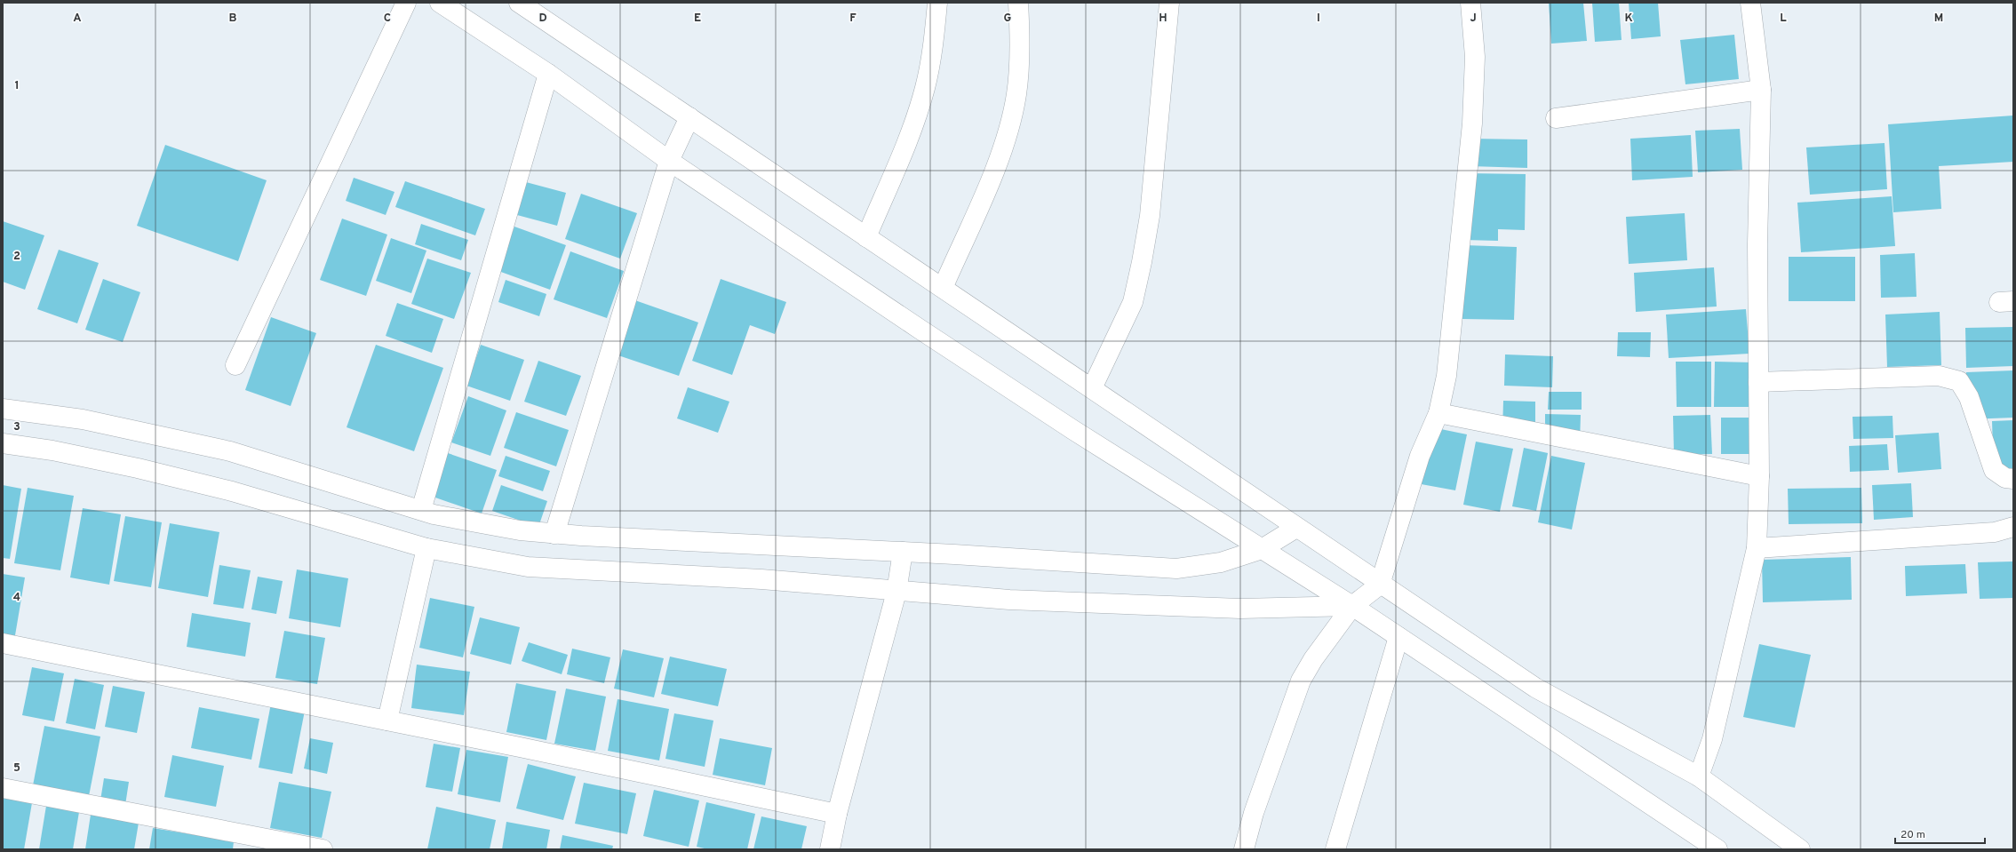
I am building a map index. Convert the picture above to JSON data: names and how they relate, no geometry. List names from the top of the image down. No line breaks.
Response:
{"scale_bar":"20 m","grid":{"columns":["A","B","C","D","E","F","G","H","I","J","K","L","M"],"rows":["1","2","3","4","5"]}}
